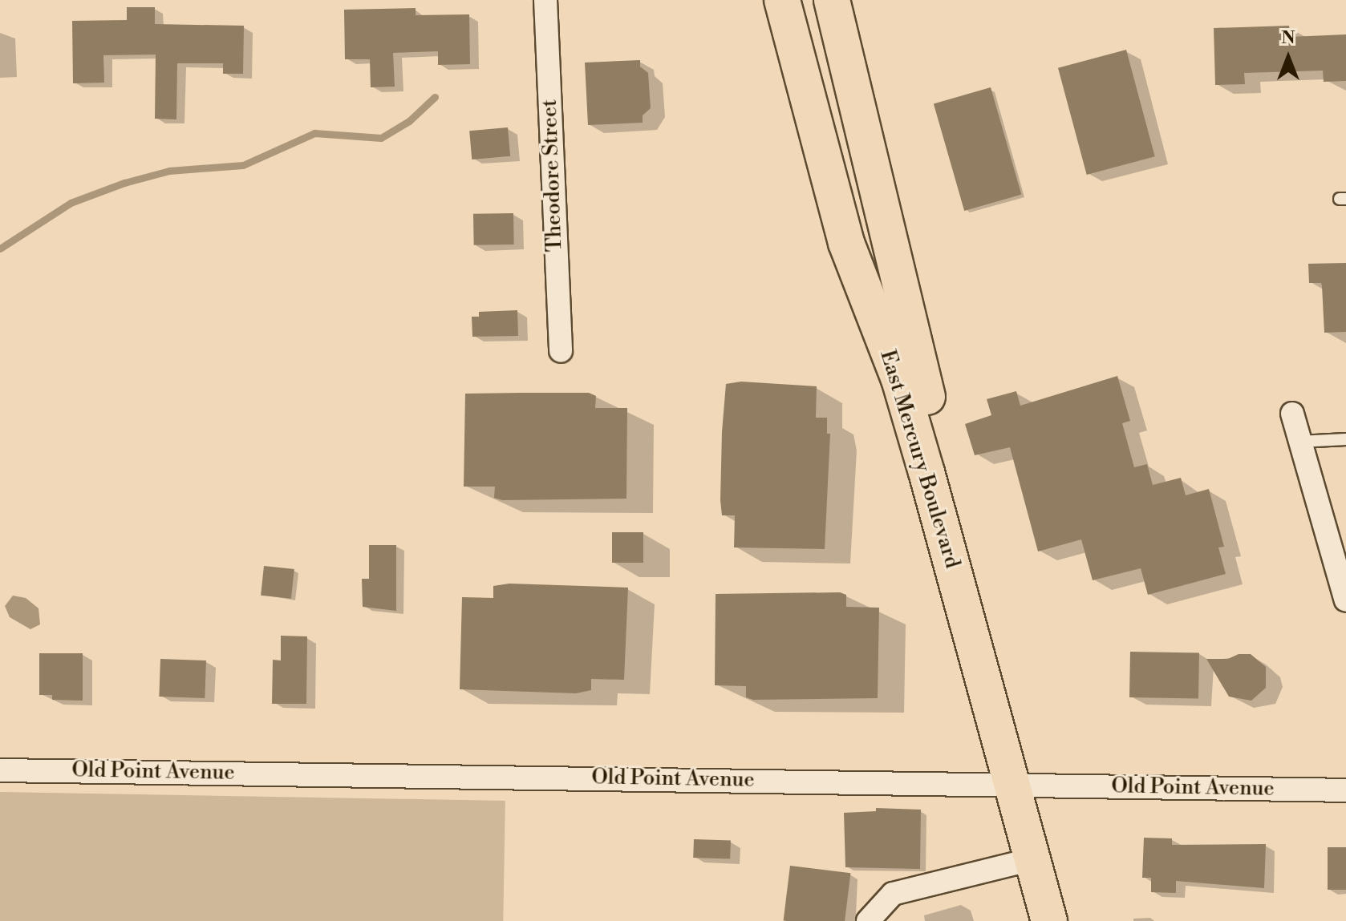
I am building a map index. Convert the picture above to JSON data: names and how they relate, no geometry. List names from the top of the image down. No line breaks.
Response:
{"streets":{"main road":["East Mercury Boulevard"],"street":["Theodore Street","Old Point Avenue"]},"crossings":[["East Mercury Boulevard","Old Point Avenue"]],"north":"top"}
